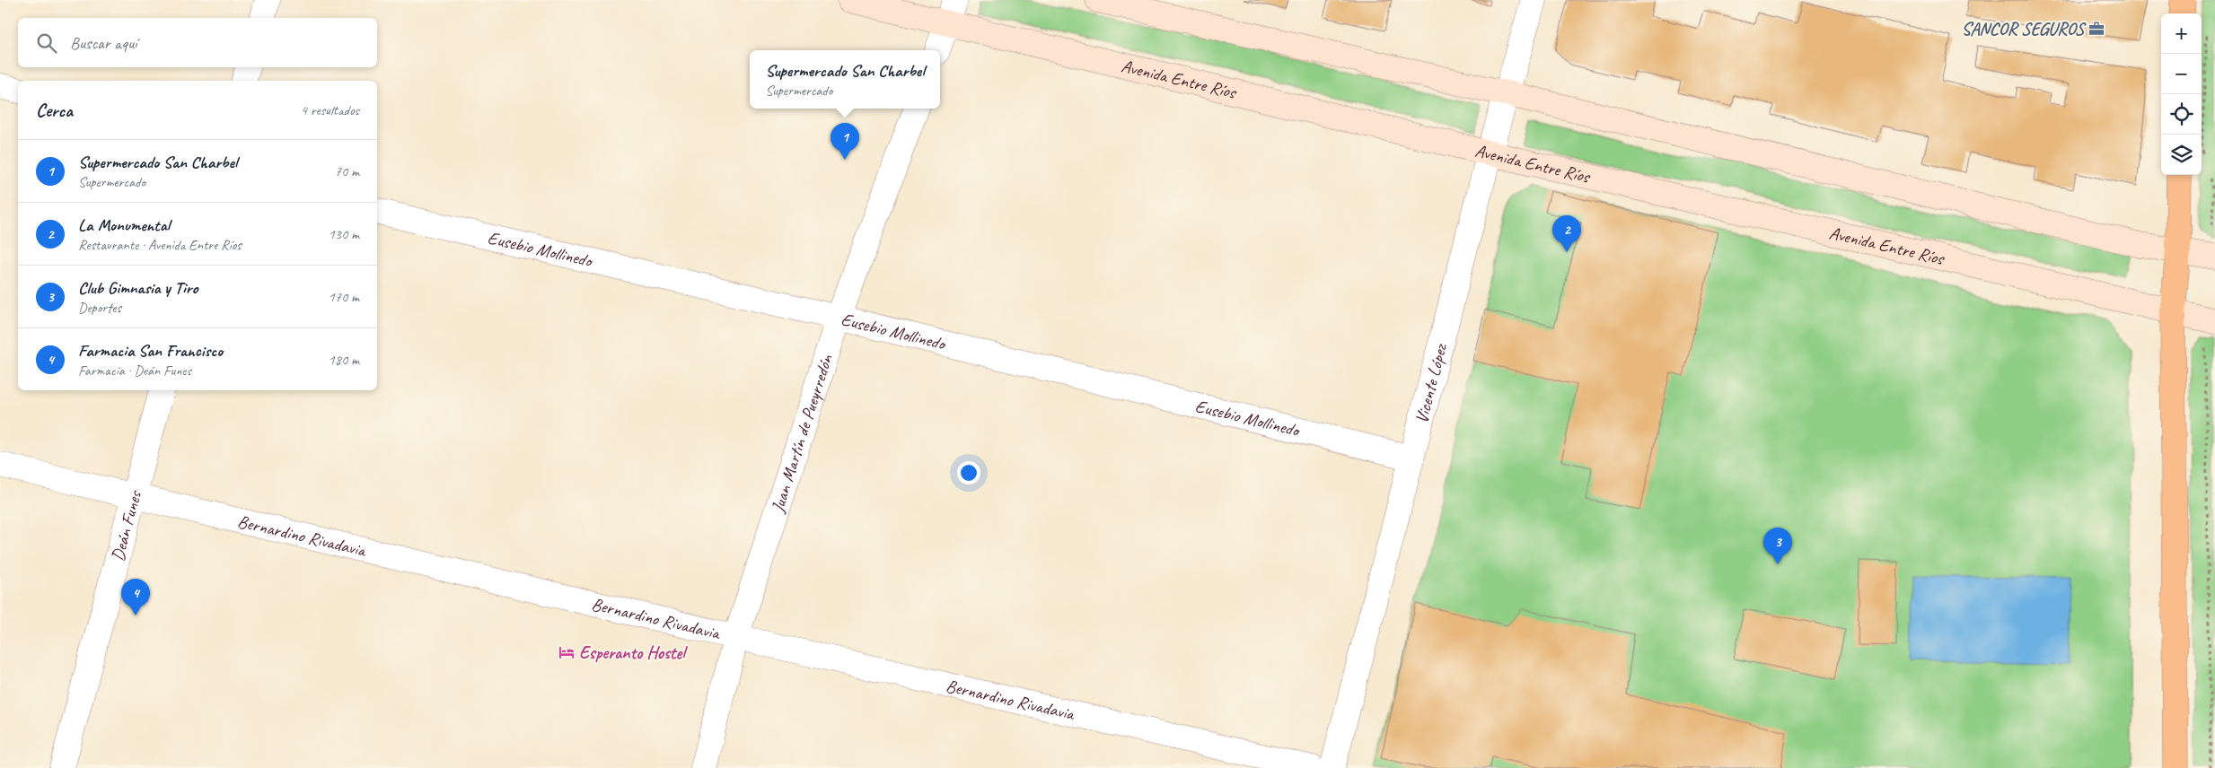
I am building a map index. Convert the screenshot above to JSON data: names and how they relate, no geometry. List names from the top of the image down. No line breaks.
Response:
{"streets":{"main road":["Avenida Entre Ríos"],"street":["Eusebio Mollinedo","Vicente López","Juan Martín de Pueyrredón","Deán Funes","Bernardino Rivadavia"]},"crossings":[["Avenida Entre Ríos","Vicente López"],["Eusebio Mollinedo","Vicente López"],["Eusebio Mollinedo","Juan Martín de Pueyrredón"],["Juan Martín de Pueyrredón","Bernardino Rivadavia"],["Deán Funes","Bernardino Rivadavia"]],"places":{"office":["SANCOR SEGUROS"],"hotel":["Esperanto Hostel"]},"page":{"map_buttons":["+","−"],"search":"Buscar aquí","popup":["Supermercado San Charbel","Supermercado"],"heading":["Cerca","4 resultados"],"pins":["1","2","3","4"],"list":[{"mark":"1","name":"Supermercado San Charbel","note":"Supermercado","value":"70 m"},{"mark":"2","name":"La Monumental","note":"Restaurante · Avenida Entre Ríos","value":"130 m"},{"mark":"3","name":"Club Gimnasia y Tiro","note":"Deportes","value":"170 m"},{"mark":"4","name":"Farmacia San Francisco","note":"Farmacia · Deán Funes","value":"180 m"}]}}
